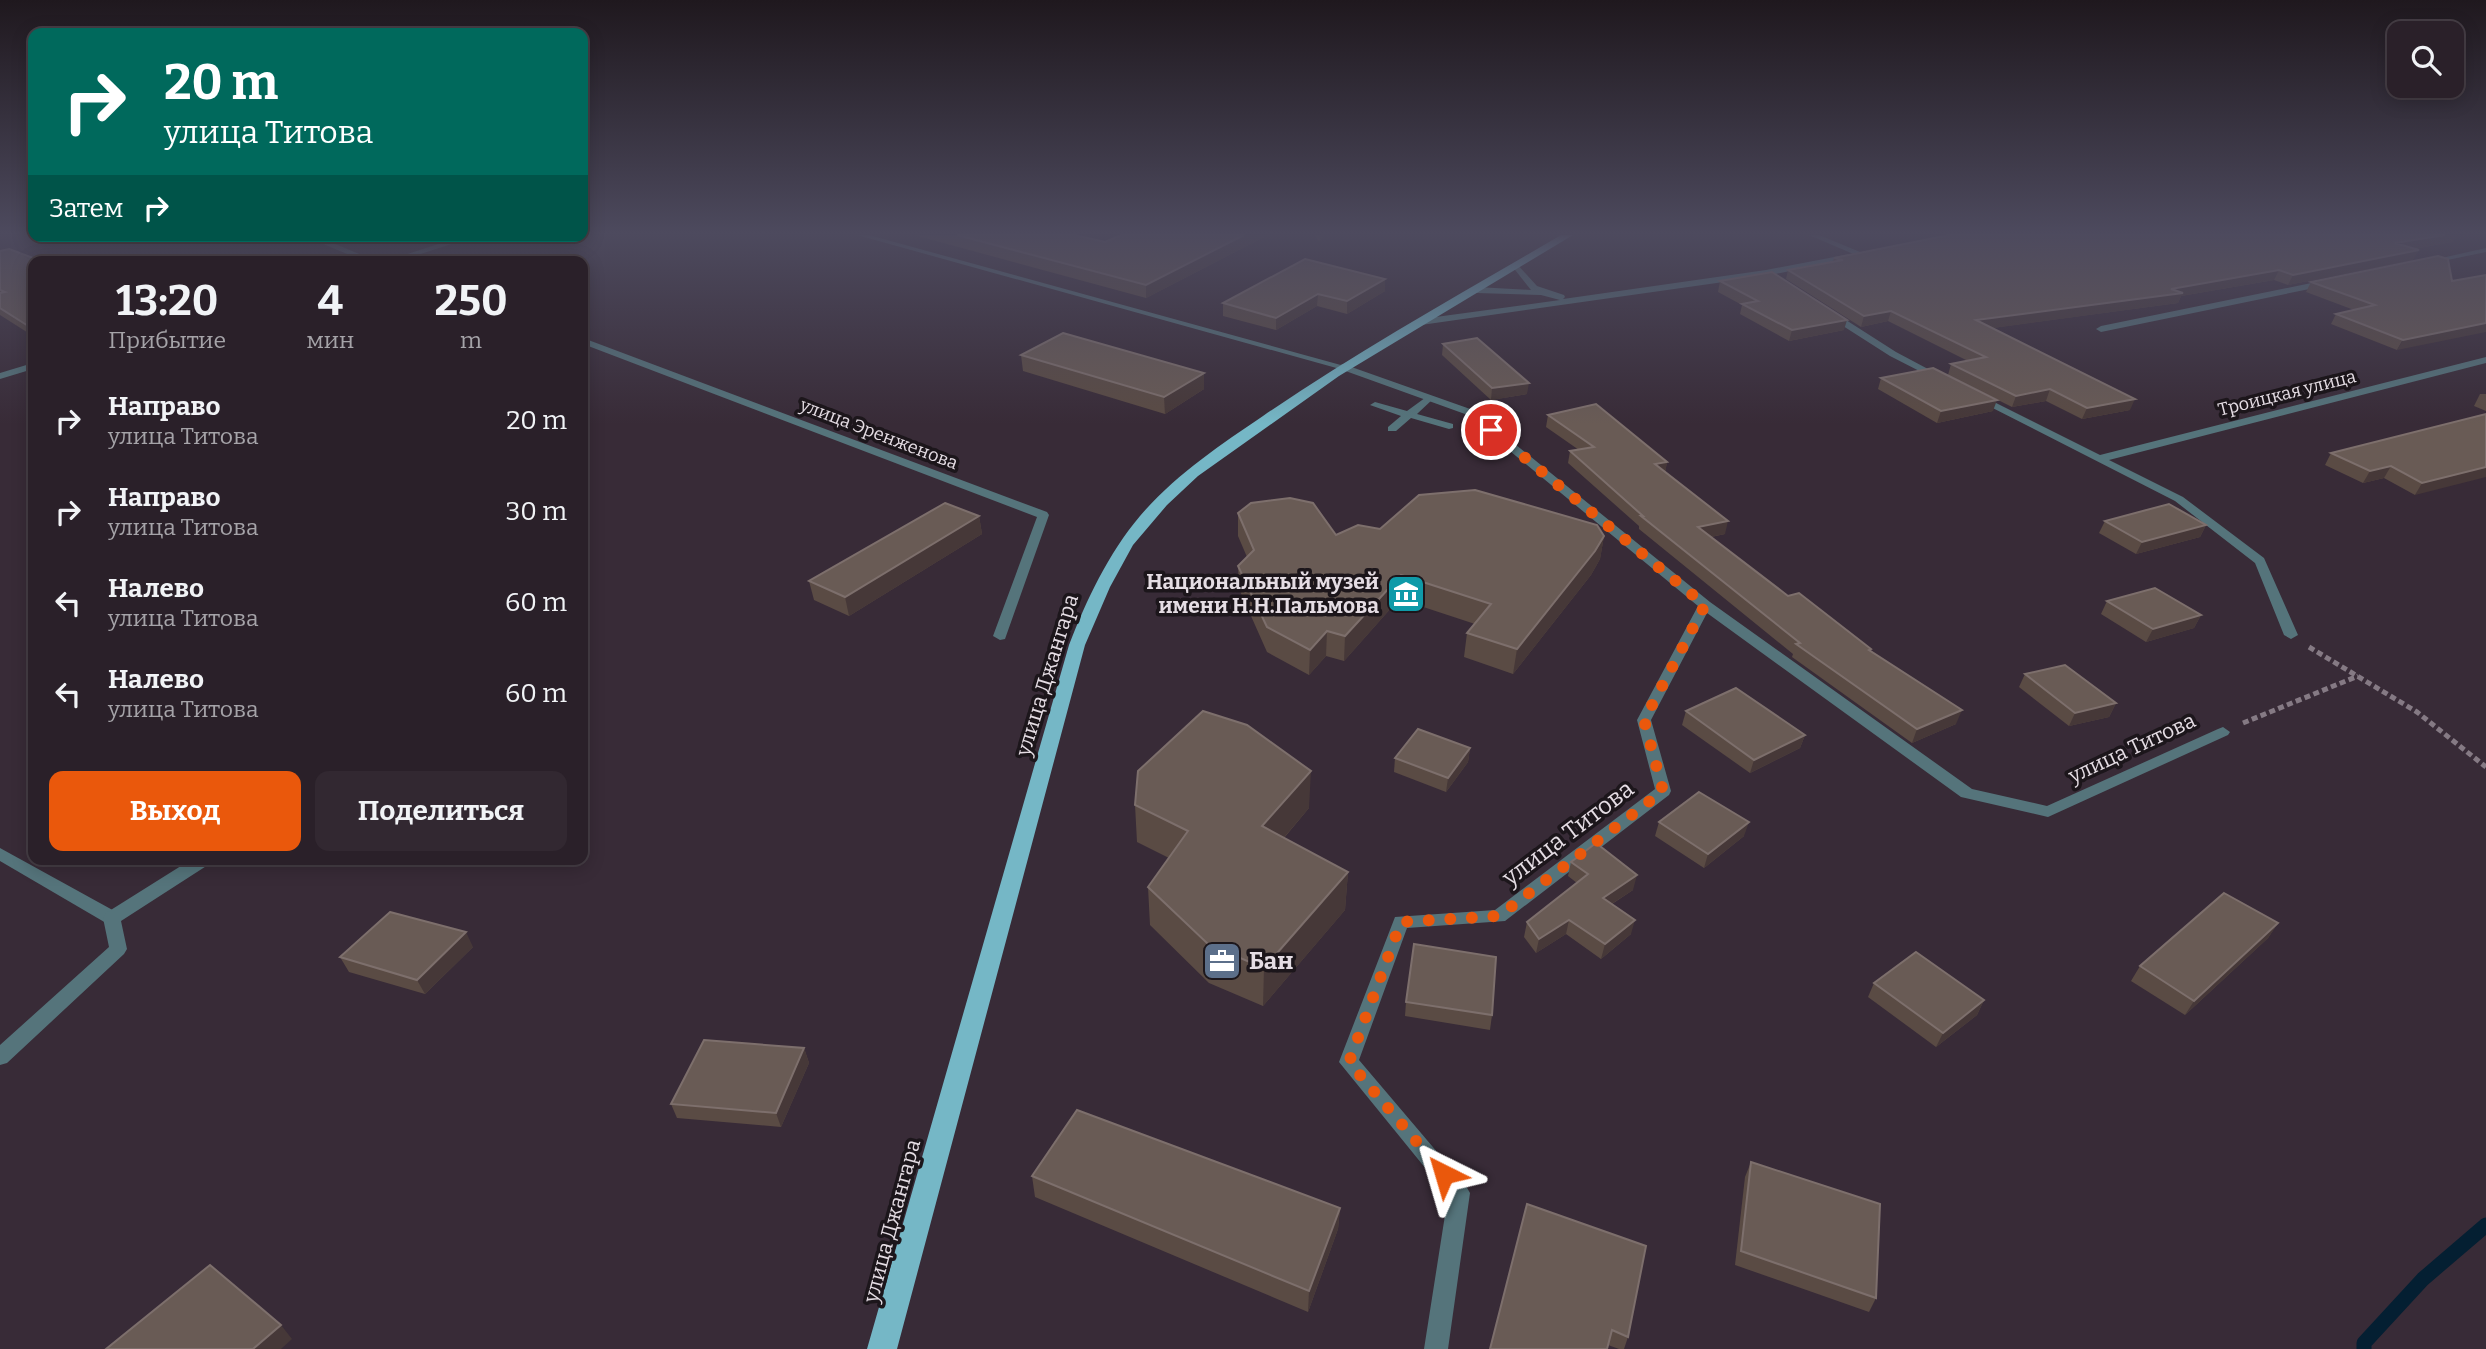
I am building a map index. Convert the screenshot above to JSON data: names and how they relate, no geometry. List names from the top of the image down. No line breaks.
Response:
{"streets":{"main road":["улица Джангара"],"street":["Троицкая улица","улица Эренженова","улица Титова"]},"crossings":[["улица Джангара","улица Титова"]],"places":{"museum":["Национальный музей имени Н.Н.Пальмова"],"office":["Бан"]},"page":{"turn":["20 m","улица Титова"],"then":"Затем","eta":["13:20","Прибытие","4","мин","250","m"],"list":[{"name":"Направо","note":"улица Титова","value":"20 m"},{"name":"Направо","note":"улица Титова","value":"30 m"},{"name":"Налево","note":"улица Титова","value":"60 m"},{"name":"Налево","note":"улица Титова","value":"60 m"}],"buttons":["Выход","Поделиться"]}}
